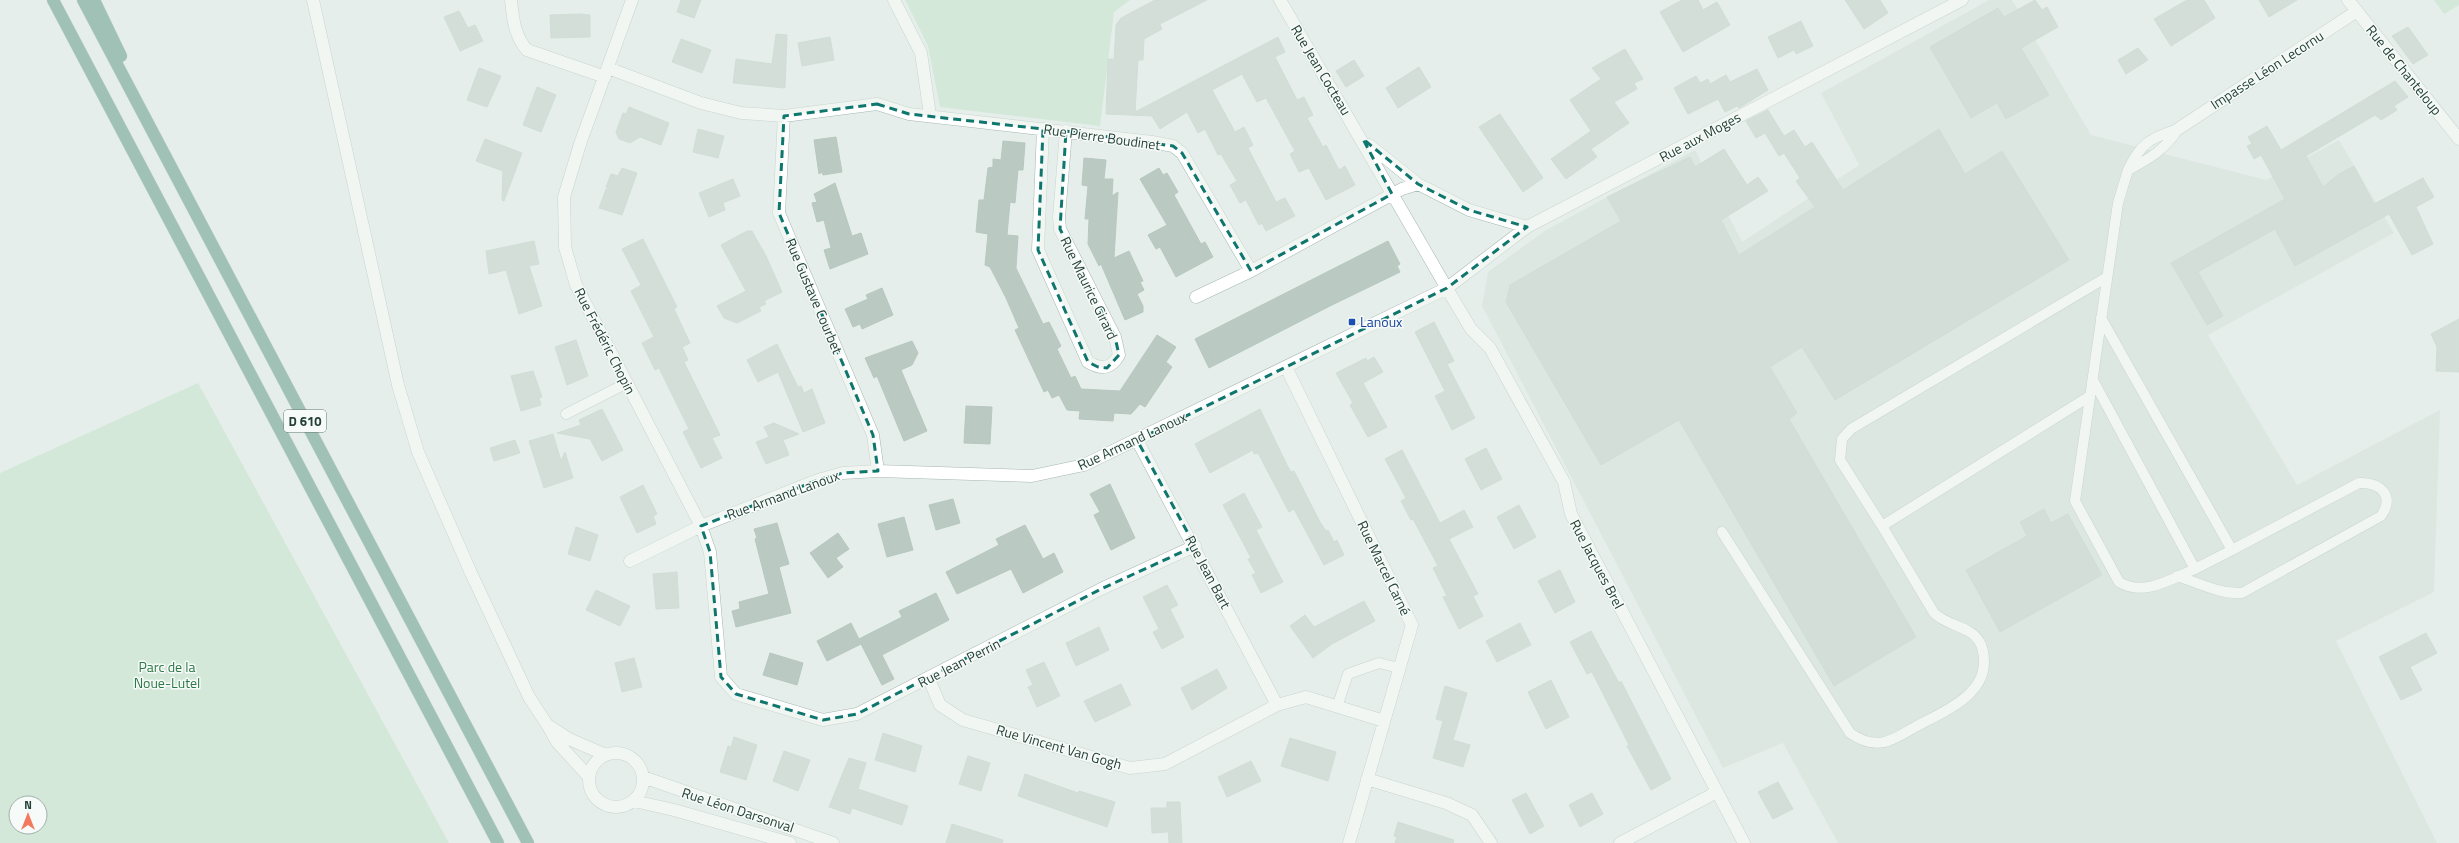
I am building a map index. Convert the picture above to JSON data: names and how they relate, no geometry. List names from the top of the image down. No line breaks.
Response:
{"streets":{"highway":["D 610"],"street":["Rue Jean Cocteau","Impasse Léon Lecornu","Rue de Chanteloup","Rue Pierre Boudinet","Rue aux Moges","Rue Maurice Girard","Rue Gustave Courbet","Rue Frédéric Chopin","Rue Armand Lanoux","Rue Jacques Brel","Rue Marcel Carné","Rue Jean Bart","Rue Jean Perrin","Rue Vincent Van Gogh","Rue Léon Darsonval"]},"crossings":[["Rue Jean Cocteau","Rue aux Moges"],["Rue Jean Cocteau","Rue Armand Lanoux"],["Rue Jean Cocteau","Rue Jacques Brel"],["Impasse Léon Lecornu","Rue de Chanteloup"],["Rue Pierre Boudinet","Rue Maurice Girard"],["Rue Pierre Boudinet","Rue Gustave Courbet"],["Rue Pierre Boudinet","Rue Frédéric Chopin"],["Rue aux Moges","Rue Armand Lanoux"],["Rue aux Moges","Rue Jacques Brel"],["Rue Gustave Courbet","Rue Armand Lanoux"],["Rue Frédéric Chopin","Rue Armand Lanoux"],["Rue Frédéric Chopin","Rue Jean Perrin"],["Rue Armand Lanoux","Rue Jacques Brel"],["Rue Armand Lanoux","Rue Marcel Carné"],["Rue Armand Lanoux","Rue Jean Bart"],["Rue Marcel Carné","Rue Vincent Van Gogh"],["Rue Jean Bart","Rue Jean Perrin"],["Rue Jean Bart","Rue Vincent Van Gogh"],["Rue Jean Perrin","Rue Vincent Van Gogh"]],"parks":["Parc de la Noue-Lutel"],"places":{"transit":["Lanoux"]},"north":"top"}
